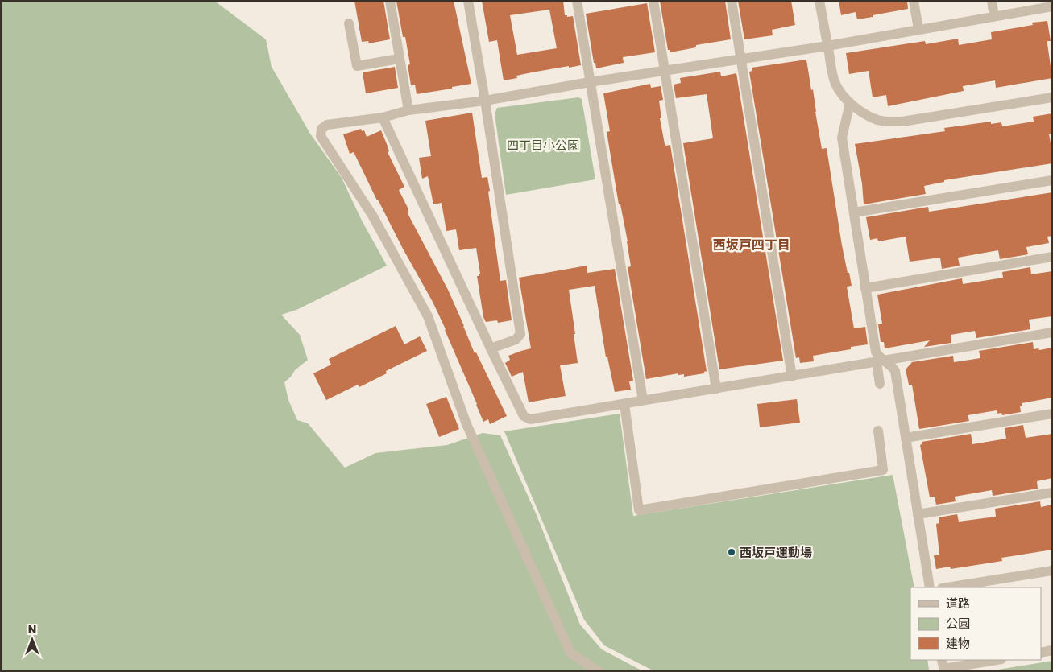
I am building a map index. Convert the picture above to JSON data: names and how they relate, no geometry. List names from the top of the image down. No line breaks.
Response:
{"districts":["西坂戸四丁目"],"parks":["四丁目小公園"],"places":["西坂戸運動場"],"legend":["道路","公園","建物"],"north":"top"}
